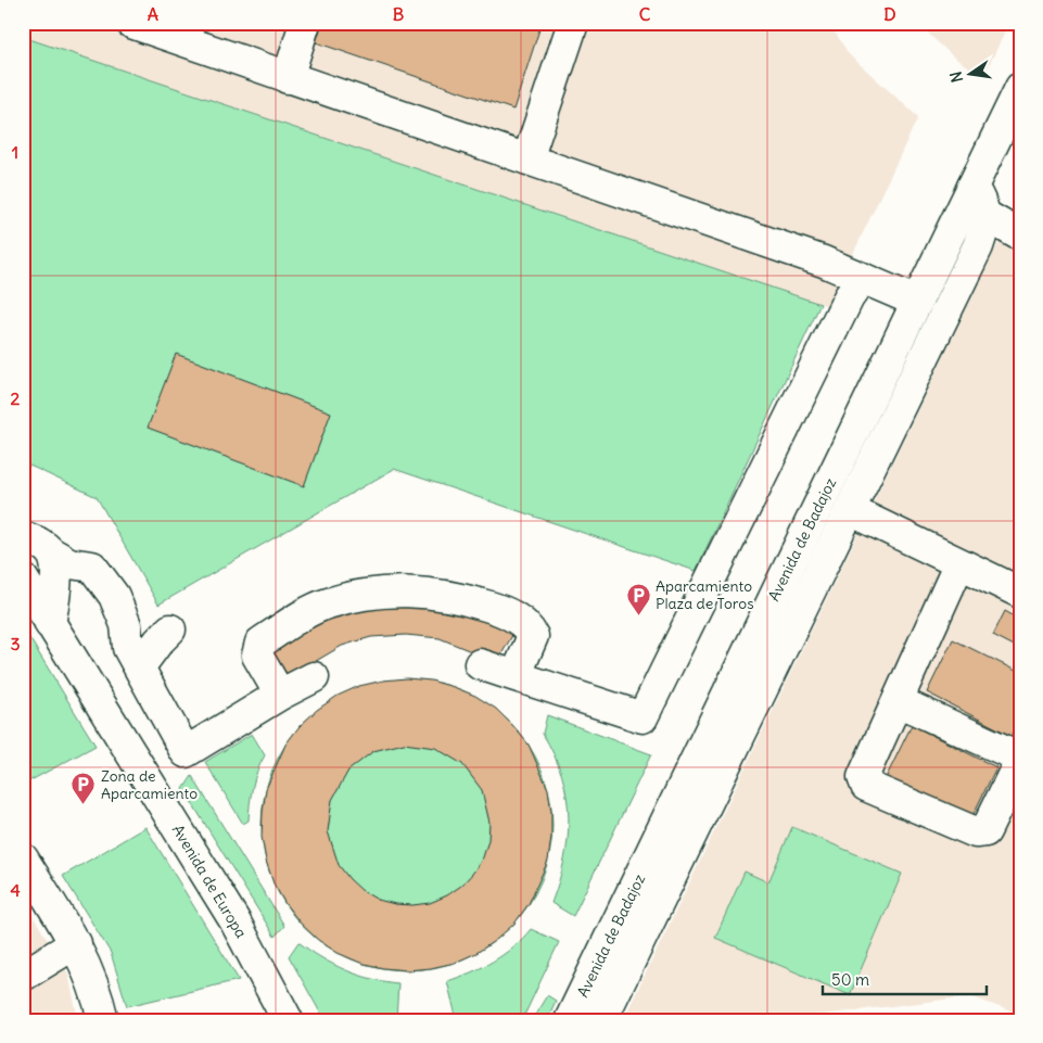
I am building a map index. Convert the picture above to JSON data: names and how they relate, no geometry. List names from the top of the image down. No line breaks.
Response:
{"streets":{"street":["Avenida de Badajoz","Avenida de Europa"]},"places":{"parking":["Aparcamiento Plaza de Toros","Zona de Aparcamiento"]},"scale_bar":"50 m","north":"left","grid":{"columns":["A","B","C","D"],"rows":["1","2","3","4"]}}
